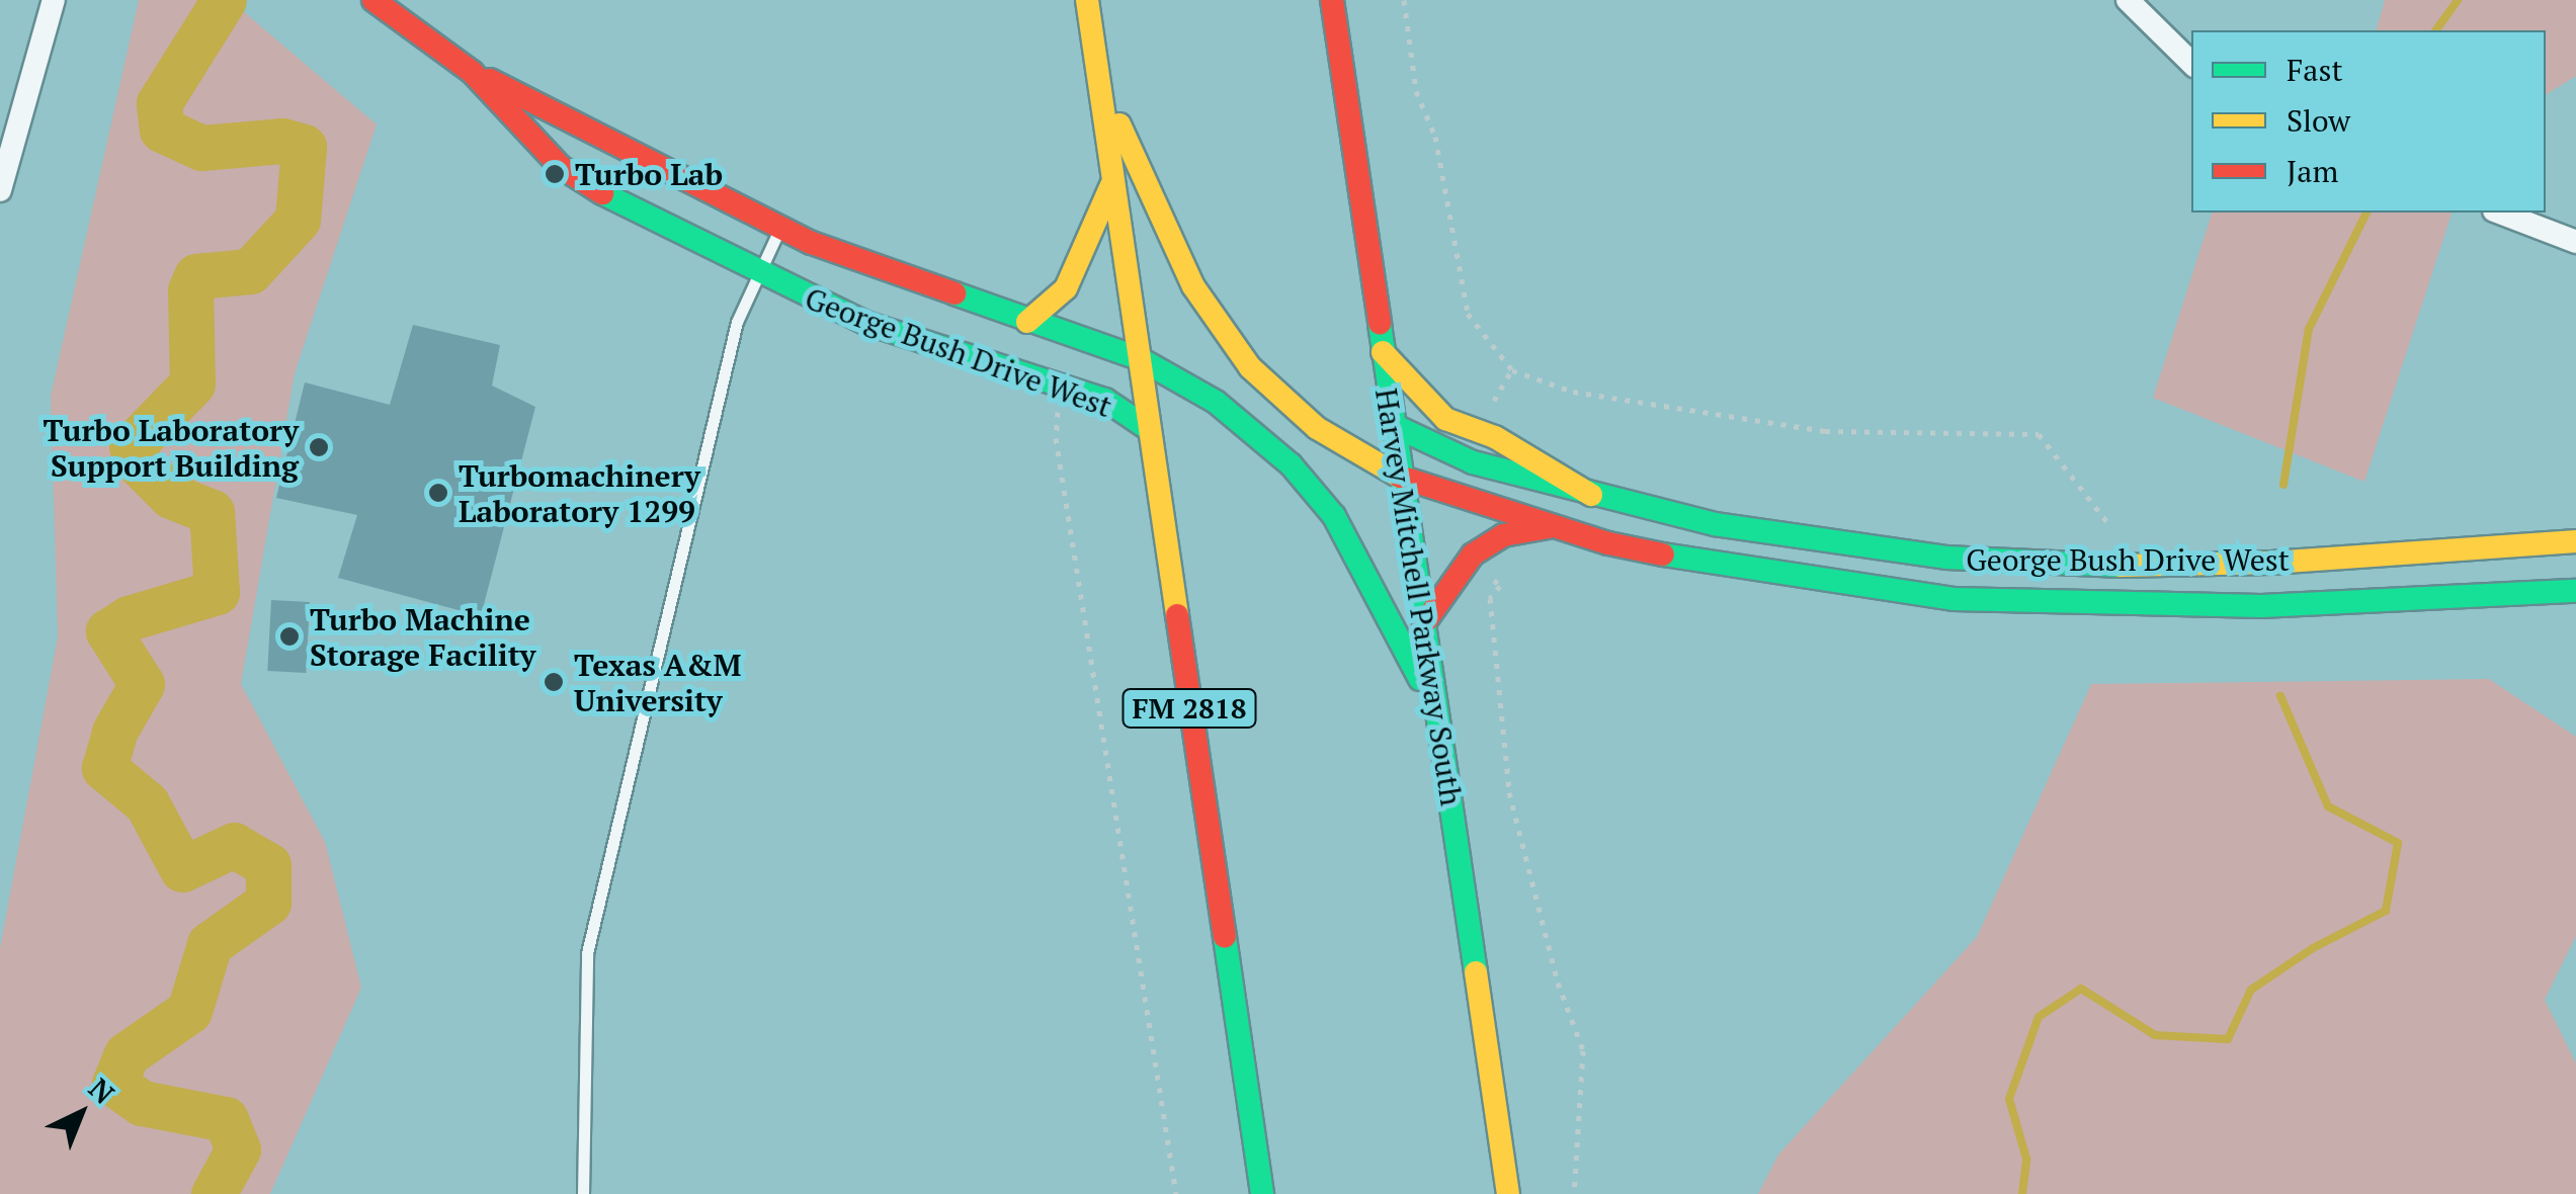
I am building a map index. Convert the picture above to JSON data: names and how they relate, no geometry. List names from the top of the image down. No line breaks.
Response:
{"streets":{"main road":["George Bush Drive West","Harvey Mitchell Parkway South","FM 2818"]},"crossings":[["George Bush Drive West","Harvey Mitchell Parkway South"],["George Bush Drive West","FM 2818"]],"places":["Turbo Lab","Turbo Laboratory Support Building","Turbomachinery Laboratory 1299","Turbo Machine Storage Facility","Texas A&M University"],"legend":["Fast","Slow","Jam"],"north":"top right"}
